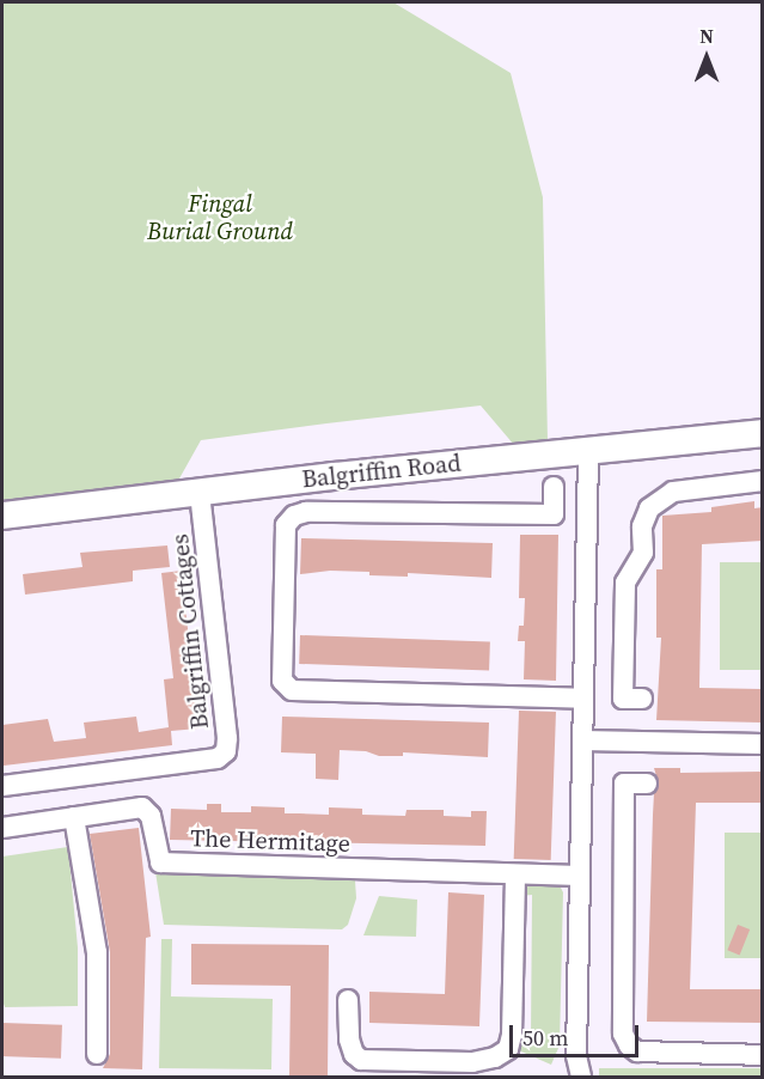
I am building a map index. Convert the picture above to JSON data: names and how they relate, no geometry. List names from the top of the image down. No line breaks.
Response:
{"streets":{"main road":["Balgriffin Road"],"street":["Balgriffin Cottages","The Hermitage"]},"crossings":[["Balgriffin Road","Balgriffin Cottages"]],"parks":["Fingal Burial Ground"],"scale_bar":"50 m","north":"top"}
